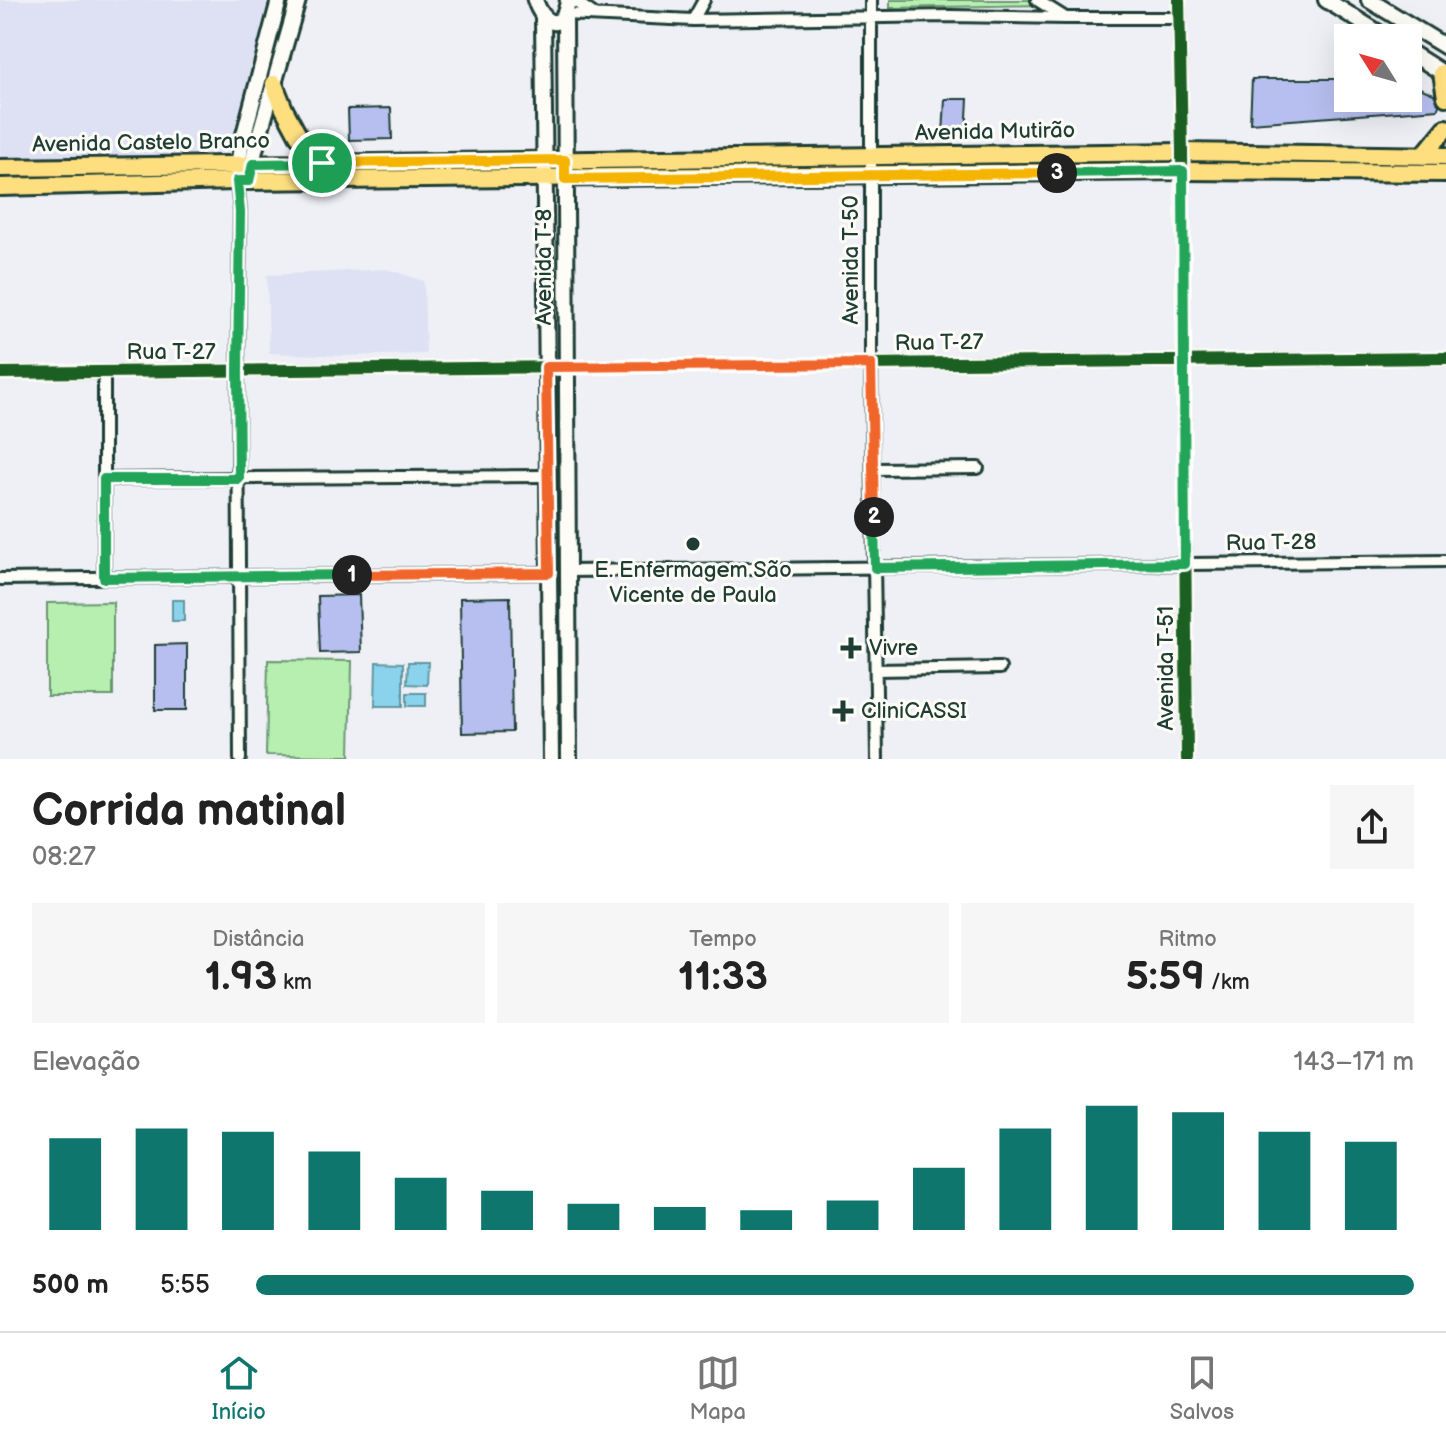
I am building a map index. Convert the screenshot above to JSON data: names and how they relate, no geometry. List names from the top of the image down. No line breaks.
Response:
{"streets":{"main road":["Avenida Mutirão","Avenida Castelo Branco"],"street":["Avenida T-50","Avenida T-8","Rua T-27","Rua T-28","Avenida T-51"]},"crossings":[["Avenida Mutirão","Avenida Castelo Branco"],["Avenida Mutirão","Avenida T-50"],["Avenida Mutirão","Avenida T-8"],["Avenida Mutirão","Avenida T-51"],["Avenida Castelo Branco","Avenida T-8"],["Avenida T-50","Rua T-27"],["Avenida T-50","Rua T-28"],["Avenida T-8","Rua T-27"],["Avenida T-8","Rua T-28"],["Rua T-27","Avenida T-51"],["Rua T-28","Avenida T-51"]],"places":{"other":["E. Enfermagem São Vicente de Paula"],"health":["Vivre","CliniCASSI"]},"north":"top left","page":{"pins":["3","2","1"],"heading":["Corrida matinal","08:27"],"stats":[["Distância","1.93 km"],["Tempo","11:33"],["Ritmo","5:59 /km"]],"chart":["Elevação","143–171 m"],"list":[{"name":"500 m","note":"5:55"}],"tabs":["Início","Mapa","Salvos"]}}
